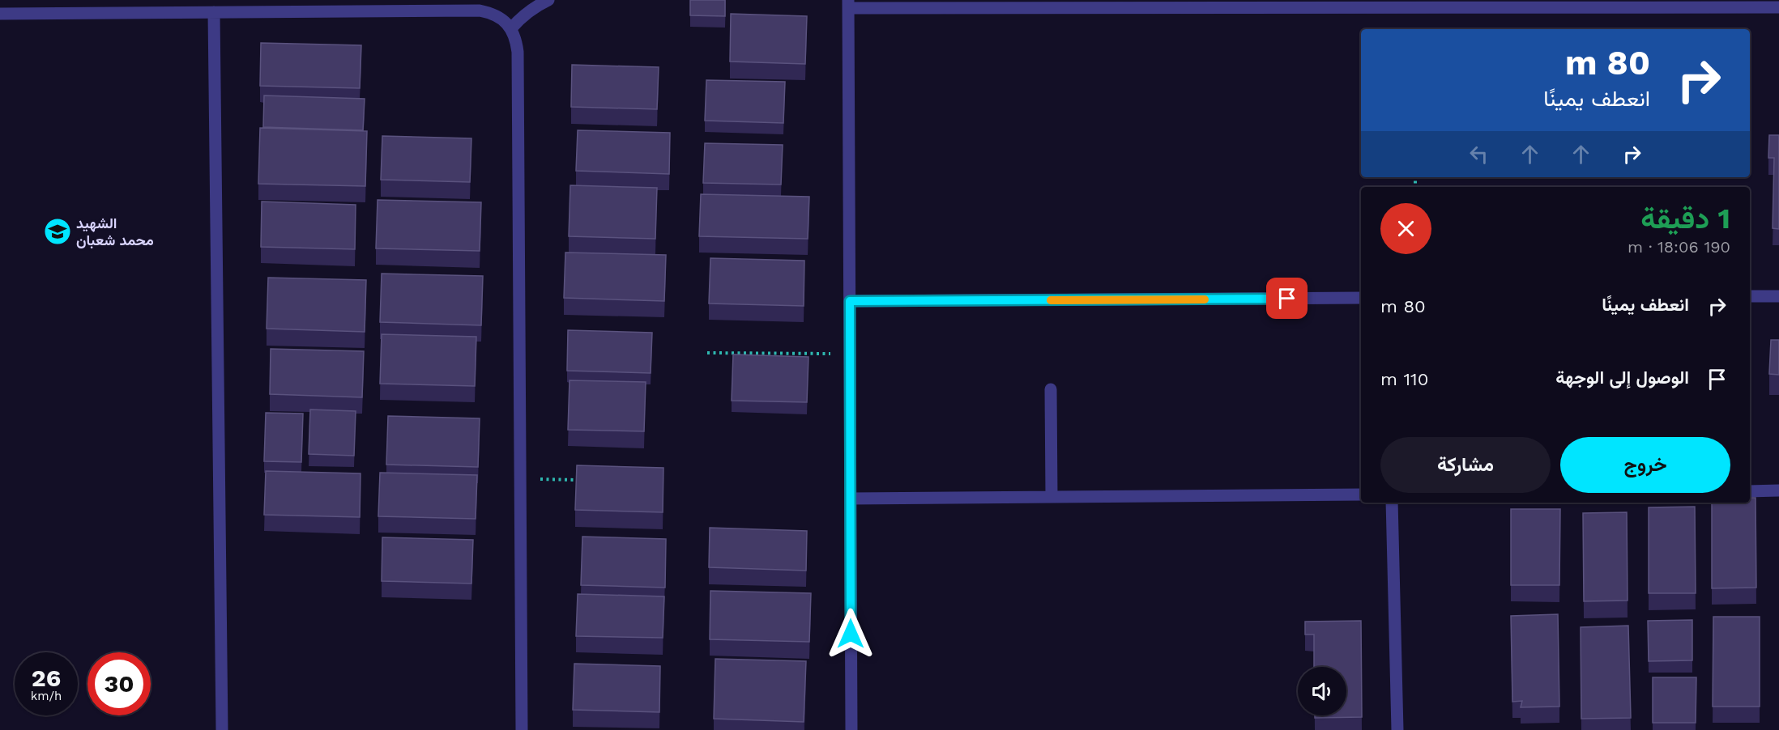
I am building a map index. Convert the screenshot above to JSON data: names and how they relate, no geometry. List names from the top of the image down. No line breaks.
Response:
{"places":{"school or university":["الشهيد محمد شعبان"]},"page":{"turn":["80 m","انعطف يمينًا"],"heading":["1 دقيقة","190 m · 18:06"],"list":[{"name":"انعطف يمينًا","value":"80 m"},{"name":"الوصول إلى الوجهة","value":"110 m"}],"buttons":["خروج","مشاركة"],"speed":"26 km/h","limit":"30"}}
